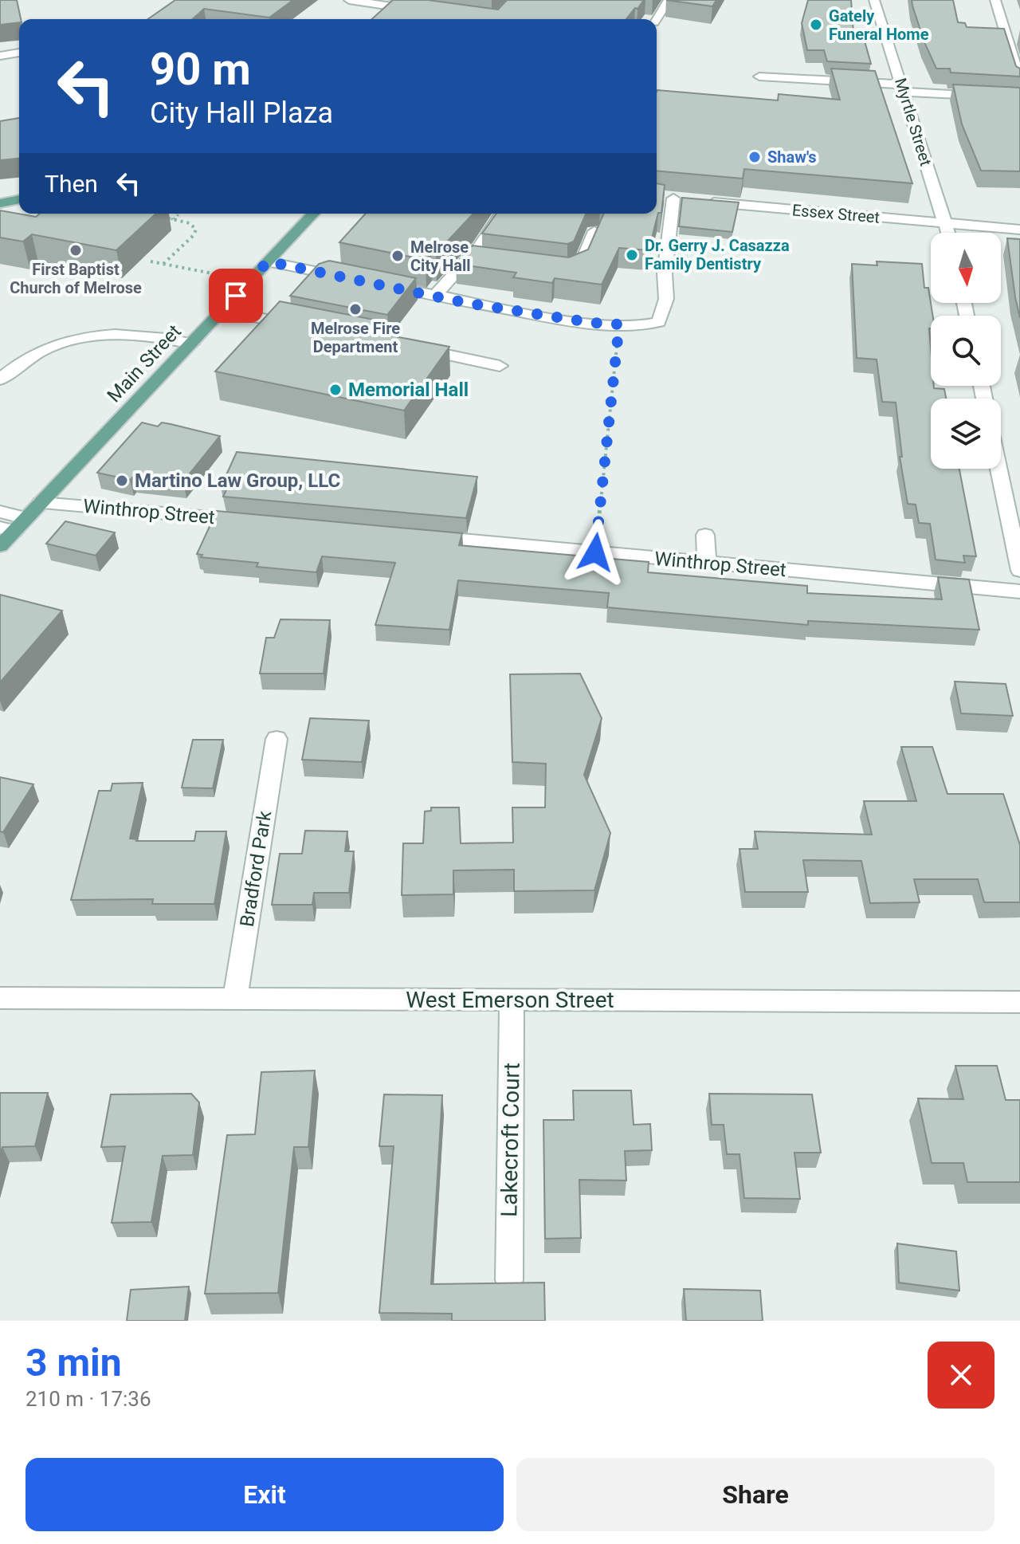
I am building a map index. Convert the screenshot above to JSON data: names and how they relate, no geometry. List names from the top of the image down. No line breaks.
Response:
{"streets":{"main road":["Main Street"],"street":["Myrtle Street","Essex Street","Winthrop Street","Bradford Park","West Emerson Street","Lakecroft Court"]},"crossings":[["Myrtle Street","Essex Street"],["Main Street","Winthrop Street"],["Bradford Park","West Emerson Street"],["West Emerson Street","Lakecroft Court"]],"places":["Gately Funeral Home","Shaw's","First Baptist Church of Melrose","Dr. Gerry J. Casazza Family Dentistry","Melrose City Hall","Melrose Fire Department","Memorial Hall","Martino Law Group, LLC"],"north":"bottom","page":{"turn":["90 m","City Hall Plaza"],"then":"Then","heading":["3 min","210 m · 17:36"],"buttons":["Exit","Share"]}}
